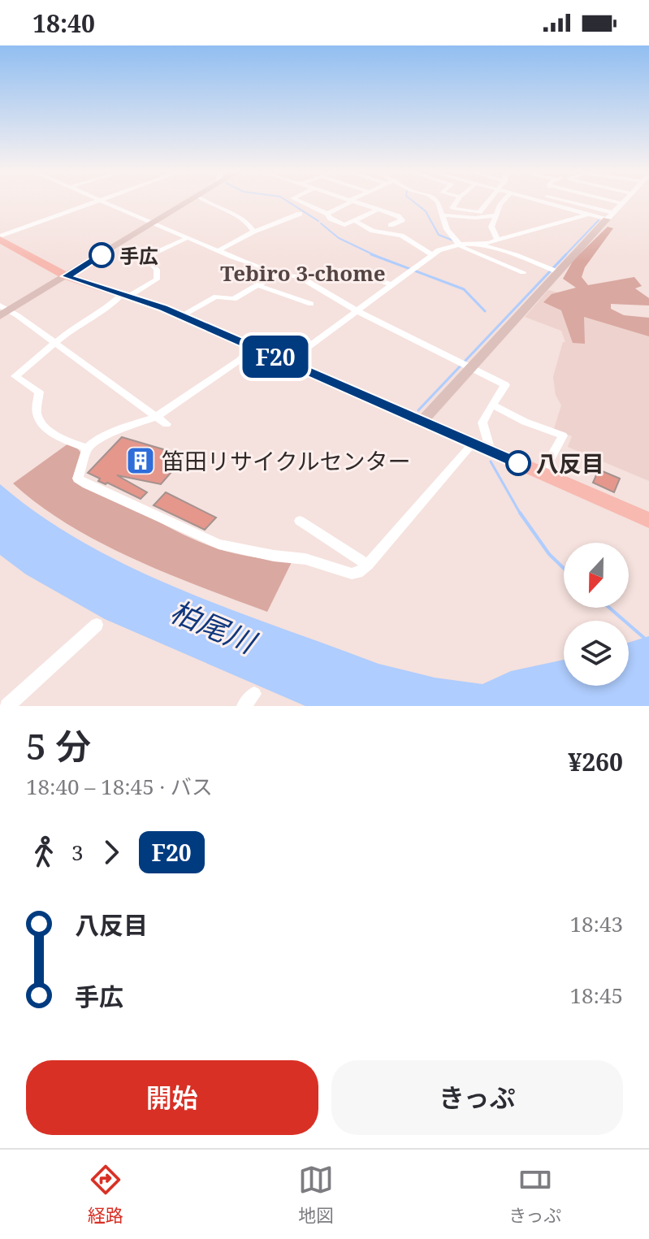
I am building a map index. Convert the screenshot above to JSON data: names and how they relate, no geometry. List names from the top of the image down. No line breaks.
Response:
{"districts":["Tebiro 3-chome"],"water":["柏尾川"],"places":{"other":["手広","八反目"],"building":["笛田リサイクルセンター"]},"lines":["bus line F20"],"north":"bottom","page":{"status":"18:40","on_map":"F20","heading":["5 分","18:40 – 18:45 · バス","¥260"],"legs":["3","F20"],"list":[{"name":"八反目","value":"18:43"},{"name":"手広","value":"18:45"}],"buttons":["開始","きっぷ"],"tabs":["経路","地図","きっぷ"]}}
